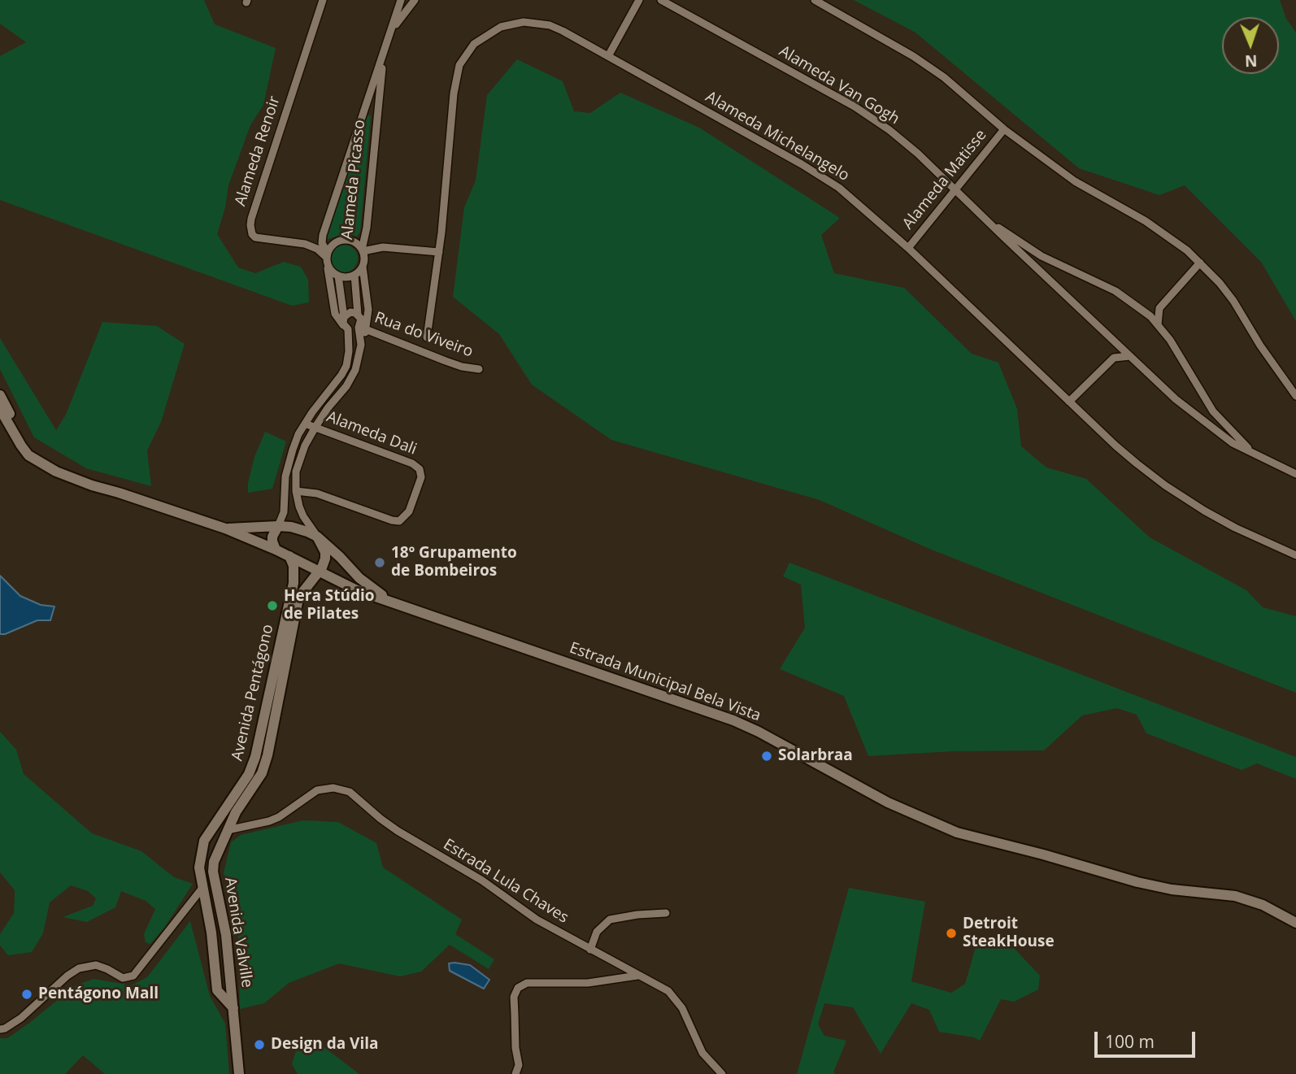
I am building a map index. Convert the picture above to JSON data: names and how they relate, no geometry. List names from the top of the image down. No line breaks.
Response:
{"streets":{"main road":["Alameda Picasso","Estrada Municipal Bela Vista","Avenida Pentágono","Avenida Valville"],"street":["Alameda Van Gogh","Alameda Michelangelo","Alameda Renoir","Alameda Matisse","Rua do Viveiro","Alameda Dali","Estrada Lula Chaves"]},"crossings":[["Alameda Van Gogh","Alameda Matisse"],["Alameda Michelangelo","Alameda Matisse"],["Alameda Renoir","Alameda Picasso"],["Alameda Picasso","Rua do Viveiro"],["Alameda Picasso","Alameda Dali"],["Alameda Picasso","Estrada Municipal Bela Vista"],["Estrada Municipal Bela Vista","Avenida Pentágono"],["Avenida Pentágono","Estrada Lula Chaves"],["Avenida Pentágono","Avenida Valville"]],"places":["18º Grupamento de Bombeiros","Hera Stúdio de Pilates","Solarbraa","Detroit SteakHouse","Pentágono Mall","Design da Vila"],"scale_bar":"100 m","north":"bottom"}
